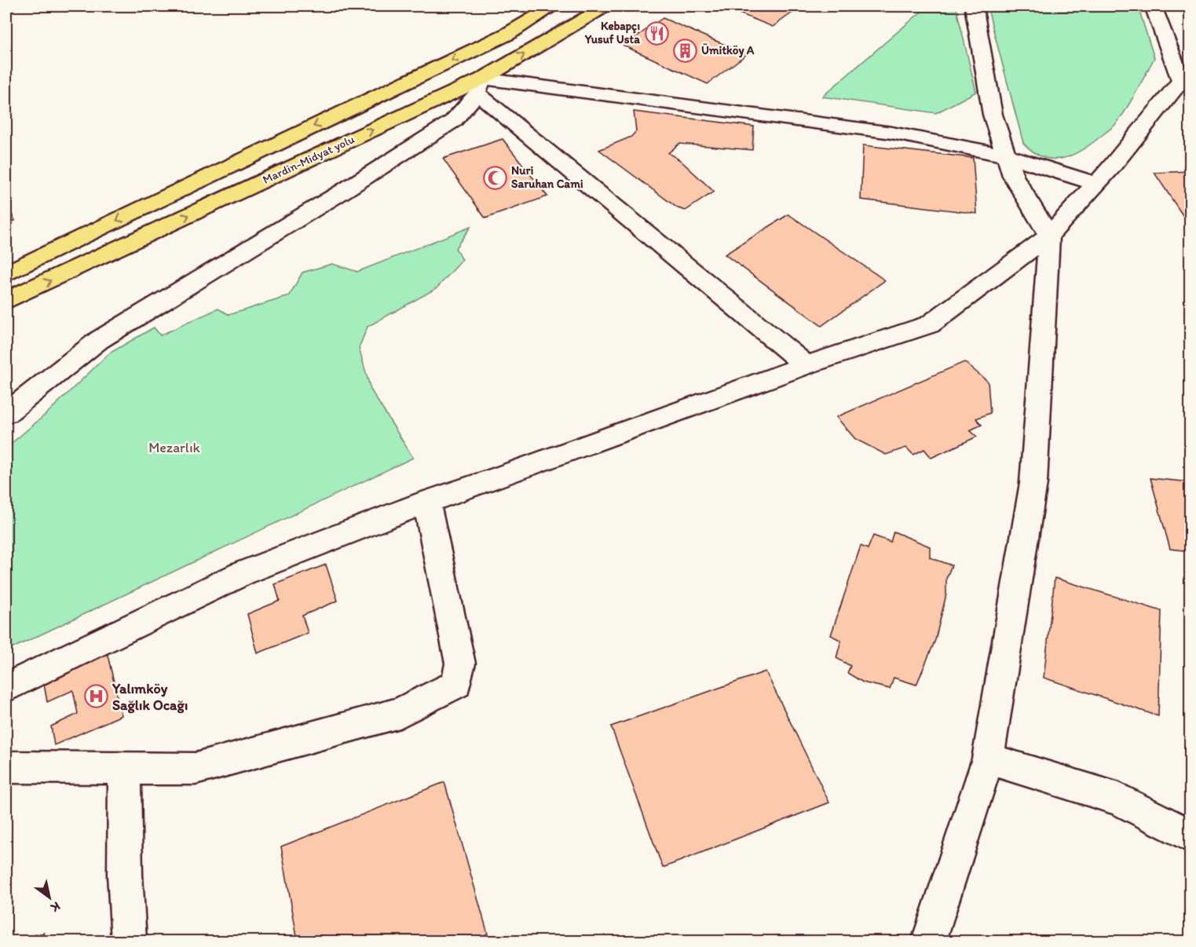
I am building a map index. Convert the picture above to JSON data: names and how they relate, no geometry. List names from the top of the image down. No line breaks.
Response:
{"streets":{"highway":["Mardin-Midyat yolu"]},"parks":["Mezarlık"],"places":{"restaurant":["Kebapçı Yusuf Usta"],"building":["Ümitköy A"],"mosque":["Nuri Saruhan Cami"],"hospital":["Yalımköy Sağlık Ocağı"]},"north":"bottom right"}
